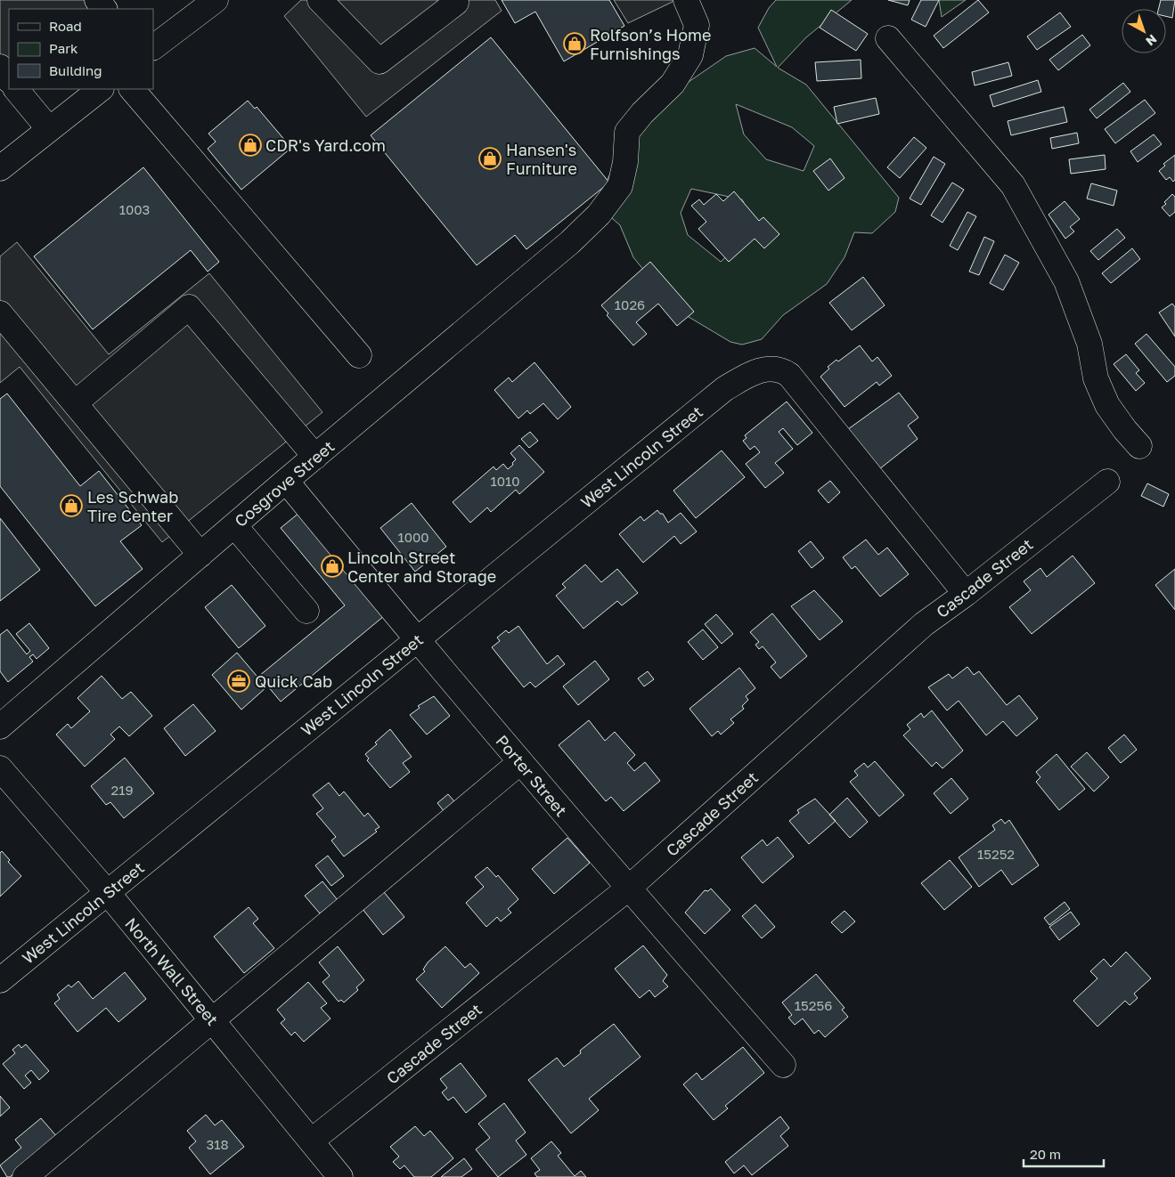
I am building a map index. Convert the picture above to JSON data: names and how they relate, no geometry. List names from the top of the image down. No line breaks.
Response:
{"streets":{"street":["West Lincoln Street","Cosgrove Street","Cascade Street","Porter Street","North Wall Street"]},"crossings":[["West Lincoln Street","Cascade Street"],["West Lincoln Street","Porter Street"],["West Lincoln Street","North Wall Street"],["Cosgrove Street","Porter Street"],["Cascade Street","Porter Street"],["Cascade Street","North Wall Street"]],"places":{"shop":["Rolfson’s Home Furnishings","CDR's Yard.com","Hansen's Furniture","Les Schwab Tire Center","Lincoln Street Center and Storage"],"office":["Quick Cab"]},"house_numbers":["1003","1026","1010","1000","219","15252","15256","318"],"legend":["Road","Park","Building"],"scale_bar":"20 m","north":"bottom right"}
